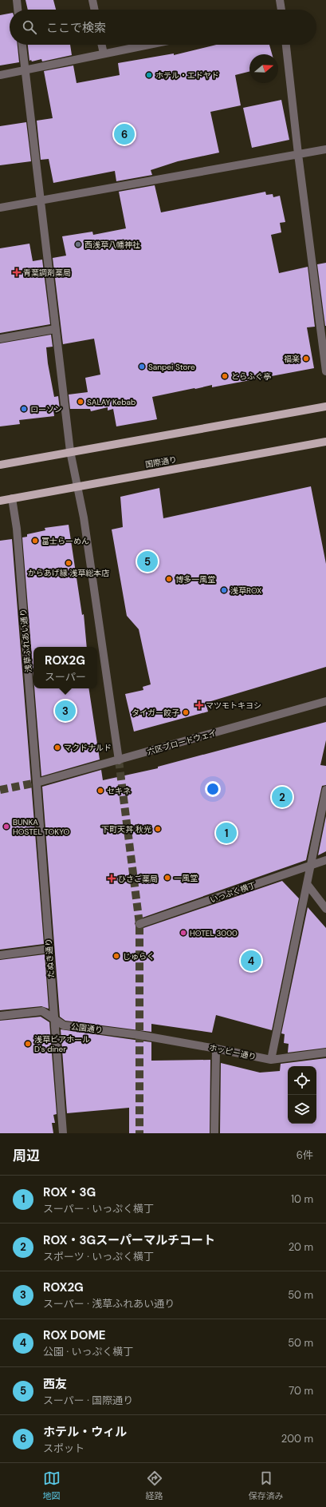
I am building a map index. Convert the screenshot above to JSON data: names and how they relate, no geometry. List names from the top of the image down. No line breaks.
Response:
{"streets":{"main road":["国際通り"],"street":["浅草ふれあい通り","六区ブロードウェイ","いっぷく横丁","たぬき通り","公園通り","ホッピー通り"]},"crossings":[["国際通り","浅草ふれあい通り"],["浅草ふれあい通り","六区ブロードウェイ"],["浅草ふれあい通り","たぬき通り"],["六区ブロードウェイ","たぬき通り"],["たぬき通り","公園通り"],["公園通り","ホッピー通り"]],"places":{"other":["ホテル・エドヤド","西浅草八幡神社","福楽","Sanpei Store","とらふぐ亭","SALAY Kebab","ローソン","富士らーめん","からあげ縁 浅草総本店","博多一風堂","浅草ROX","タイガー餃子","マクドナルド","セキネ","BUNKA HOSTEL TOKYO","下町天丼 秋光","一風堂","HOTEL 3000","じゅらく","浅草ビアホール D's diner"],"health":["青葉調剤薬局","マツモトキヨシ","ひさご薬局"]},"north":"right","page":{"search":"ここで検索","pins":["6","5","3","2","1","4"],"popup":["ROX2G","スーパー"],"heading":["周辺","6件"],"list":[{"mark":"1","name":"ROX・3G","note":"スーパー · いっぷく横丁","value":"10 m"},{"mark":"2","name":"ROX・3Gスーパーマルチコート","note":"スポーツ · いっぷく横丁","value":"20 m"},{"mark":"3","name":"ROX2G","note":"スーパー · 浅草ふれあい通り","value":"50 m"},{"mark":"4","name":"ROX DOME","note":"公園 · いっぷく横丁","value":"50 m"},{"mark":"5","name":"西友","note":"スーパー · 国際通り","value":"70 m"},{"mark":"6","name":"ホテル・ウィル","note":"スポット","value":"200 m"}],"nav":["地図","経路","保存済み"]}}
